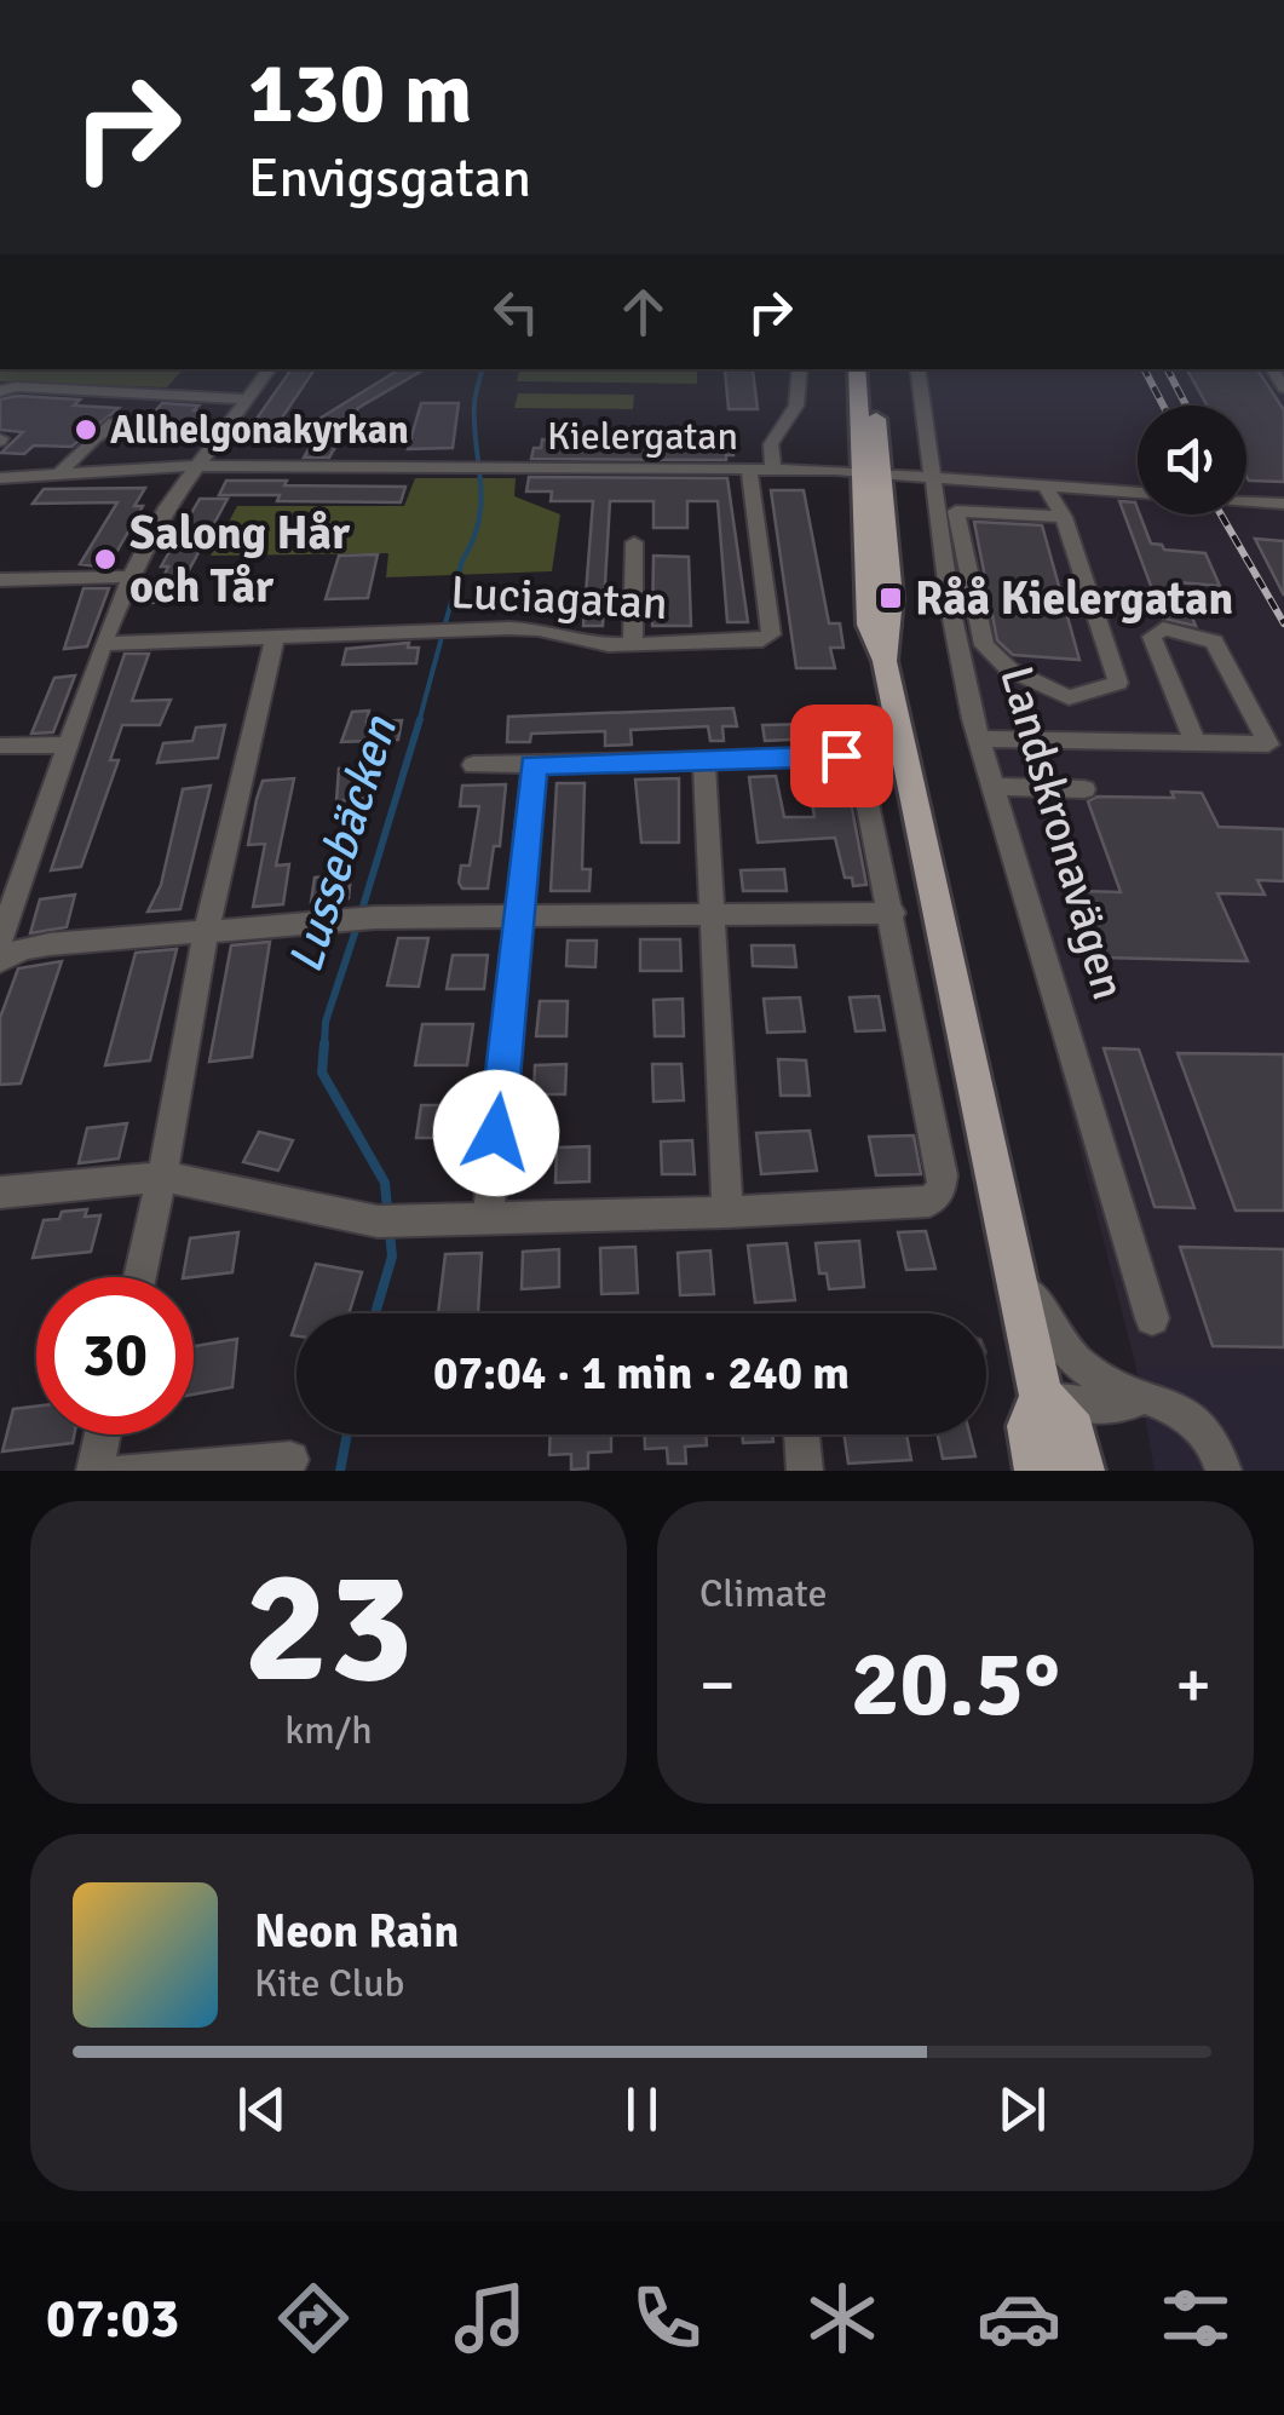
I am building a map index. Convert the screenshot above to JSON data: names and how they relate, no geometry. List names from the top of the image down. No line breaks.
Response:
{"streets":{"street":["Kielergatan","Luciagatan","Landskronavägen"]},"crossings":[["Kielergatan","Luciagatan"],["Kielergatan","Landskronavägen"]],"water":["Lussebäcken"],"places":{"other":["Allhelgonakyrkan","Salong Hår och Tår"],"transit":["Råå Kielergatan"]},"page":{"turn":["130 m","Envigsgatan"],"limit":"30","trip":"07:04 · 1 min · 240 m","tile":[["23","km/h"],"Climate"],"heat":["−","20.5°","+"],"song":["Neon Rain","Kite Club"],"tabs":"07:03"}}
